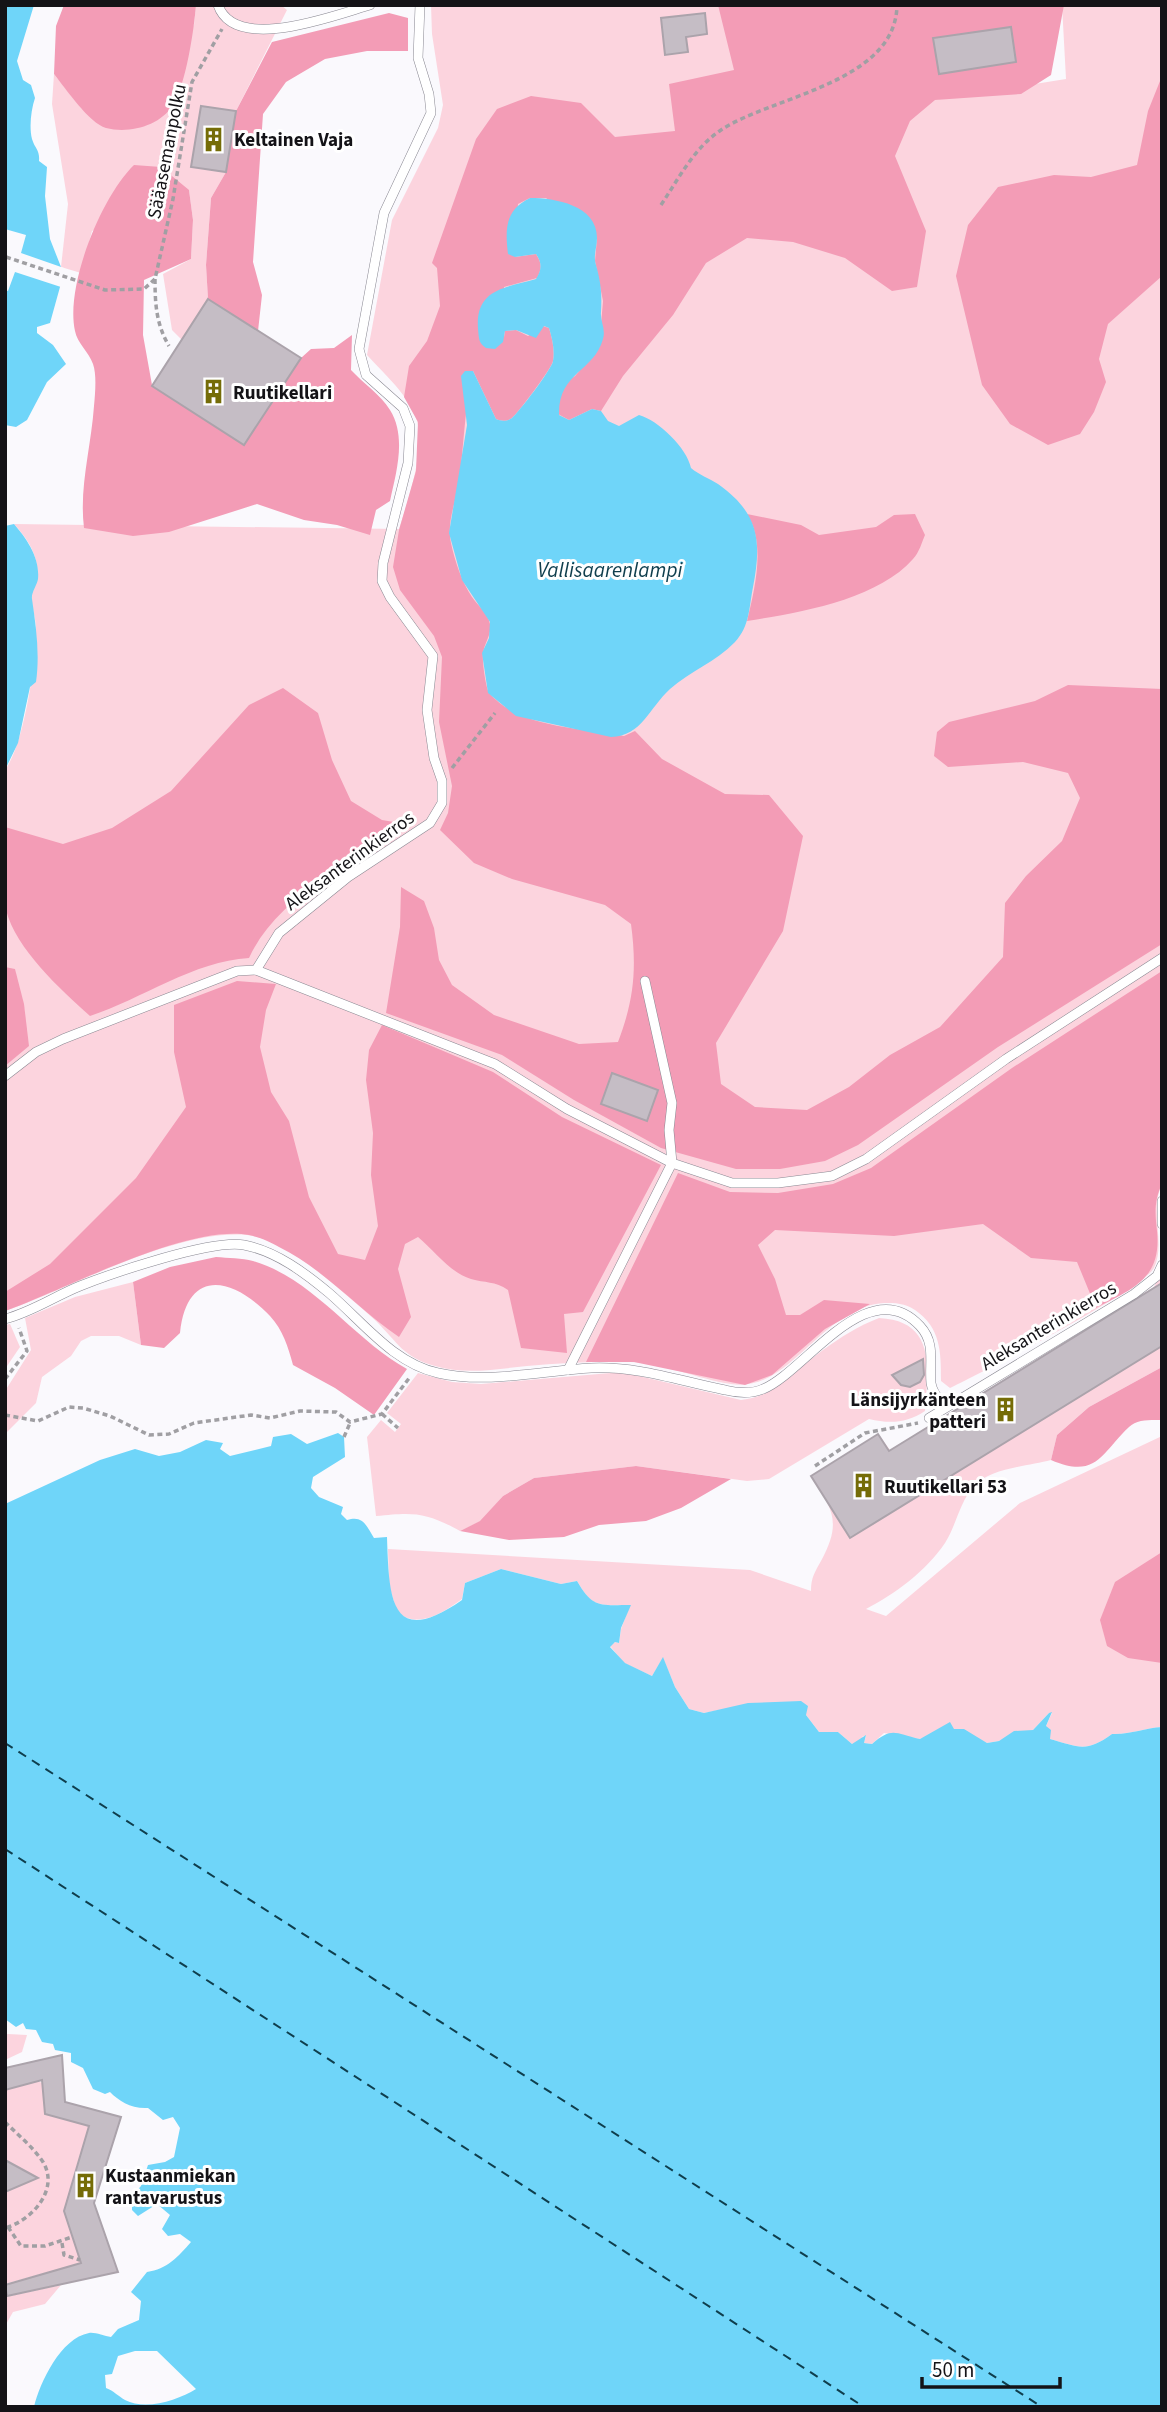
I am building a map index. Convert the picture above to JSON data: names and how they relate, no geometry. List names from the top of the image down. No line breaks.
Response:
{"streets":{"lane":["Aleksanterinkierros"],"path":["Sääasemanpolku"]},"water":["Vallisaarenlampi"],"places":{"building":["Keltainen Vaja","Ruutikellari","Länsijyrkänteen patteri","Ruutikellari 53","Kustaanmiekan rantavarustus"]},"scale_bar":"50 m"}
